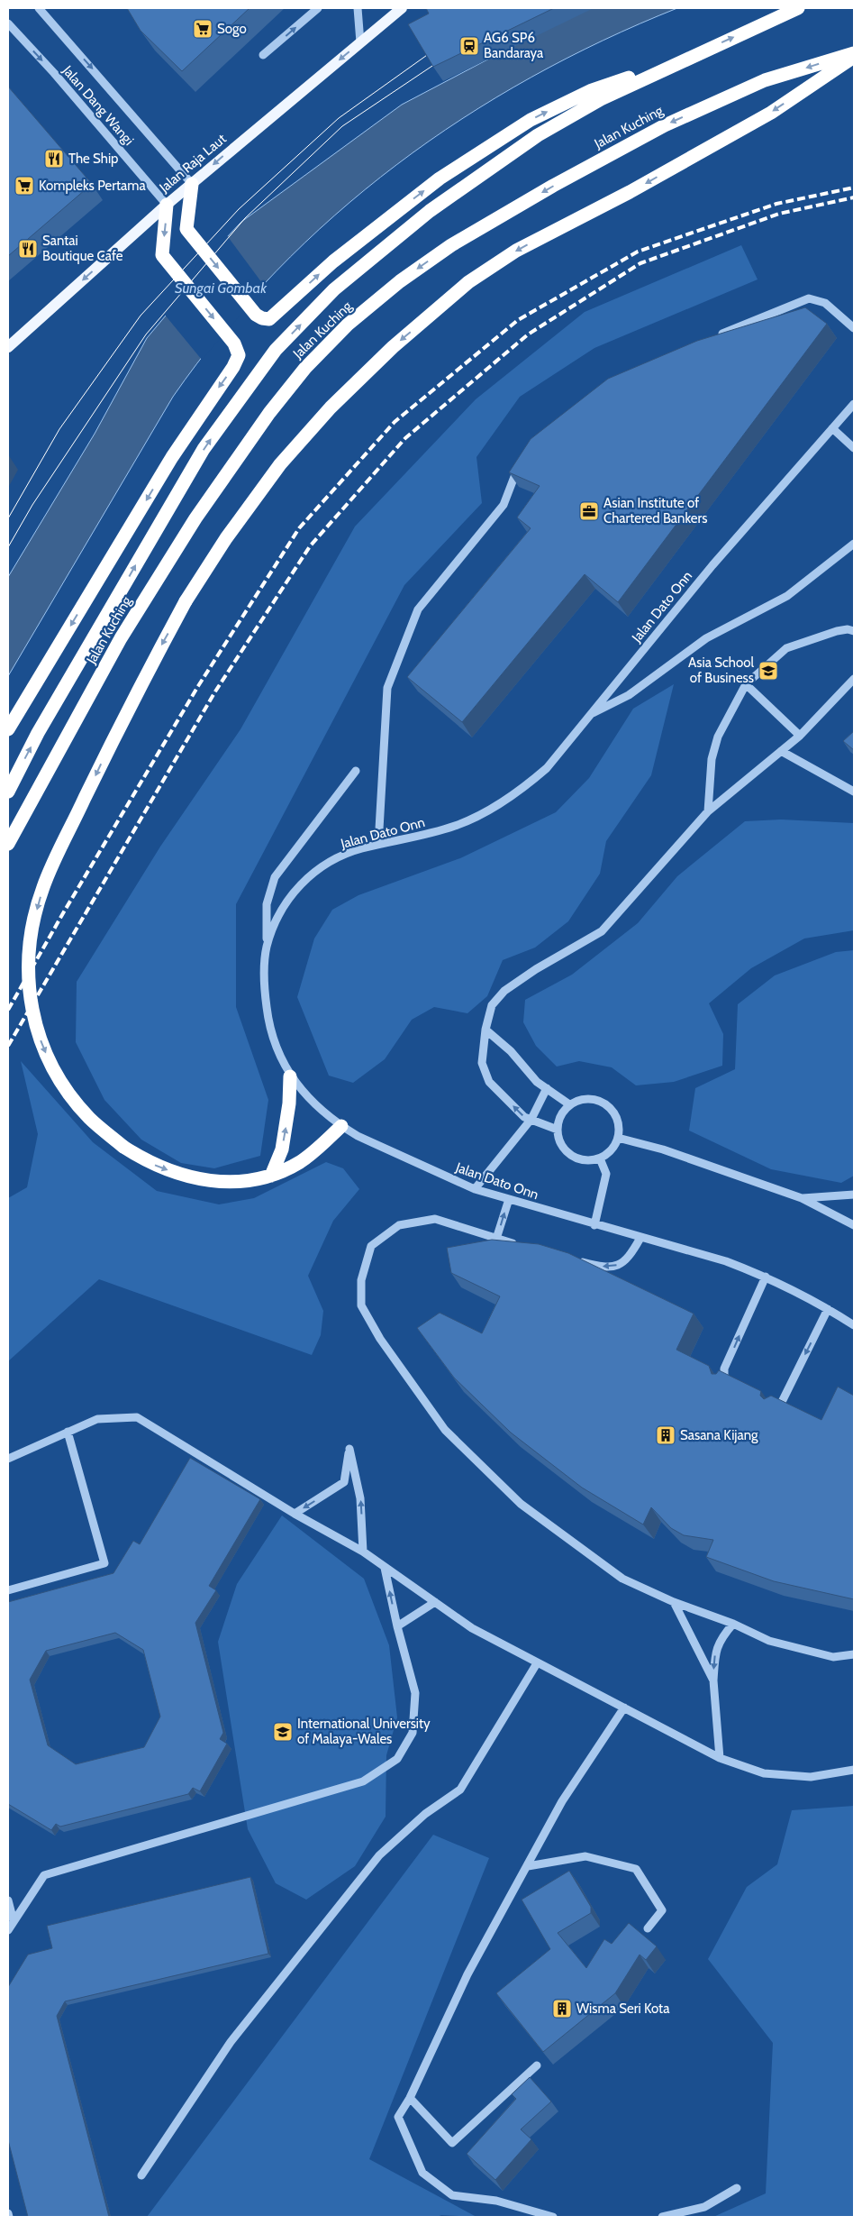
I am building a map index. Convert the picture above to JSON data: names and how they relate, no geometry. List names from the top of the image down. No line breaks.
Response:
{"streets":{"highway":["Jalan Kuching"],"main road":["Jalan Raja Laut"],"street":["Jalan Dang Wangi","Jalan Dato Onn"]},"crossings":[["Jalan Dang Wangi","Jalan Raja Laut"]],"one_way":["Jalan Dang Wangi","Jalan Raja Laut"],"water":["Sungai Gombak"],"places":{"supermarket":["Sogo","Kompleks Pertama"],"station":["AG6 SP6 Bandaraya"],"restaurant":["The Ship","Santai Boutique Cafe"],"office":["Asian Institute of Chartered Bankers"],"school or university":["Asia School of Business","International University of Malaya-Wales"],"building":["Sasana Kijang","Wisma Seri Kota"]}}
